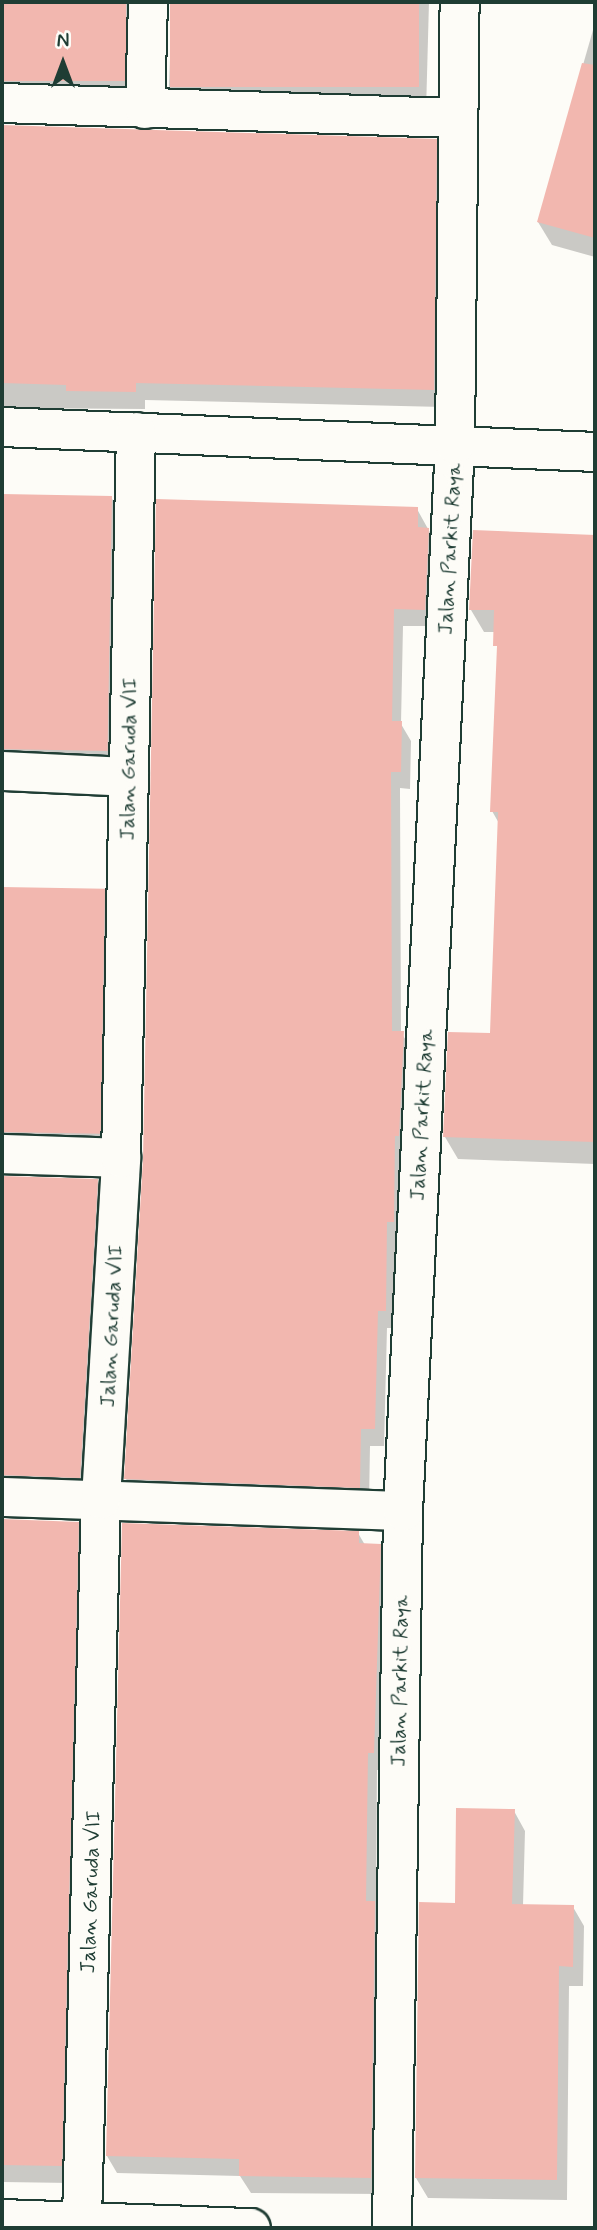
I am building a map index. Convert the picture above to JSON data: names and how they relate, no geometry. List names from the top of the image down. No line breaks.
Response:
{"streets":{"street":["Jalan Parkit Raya","Jalan Garuda VII"]},"north":"top"}
